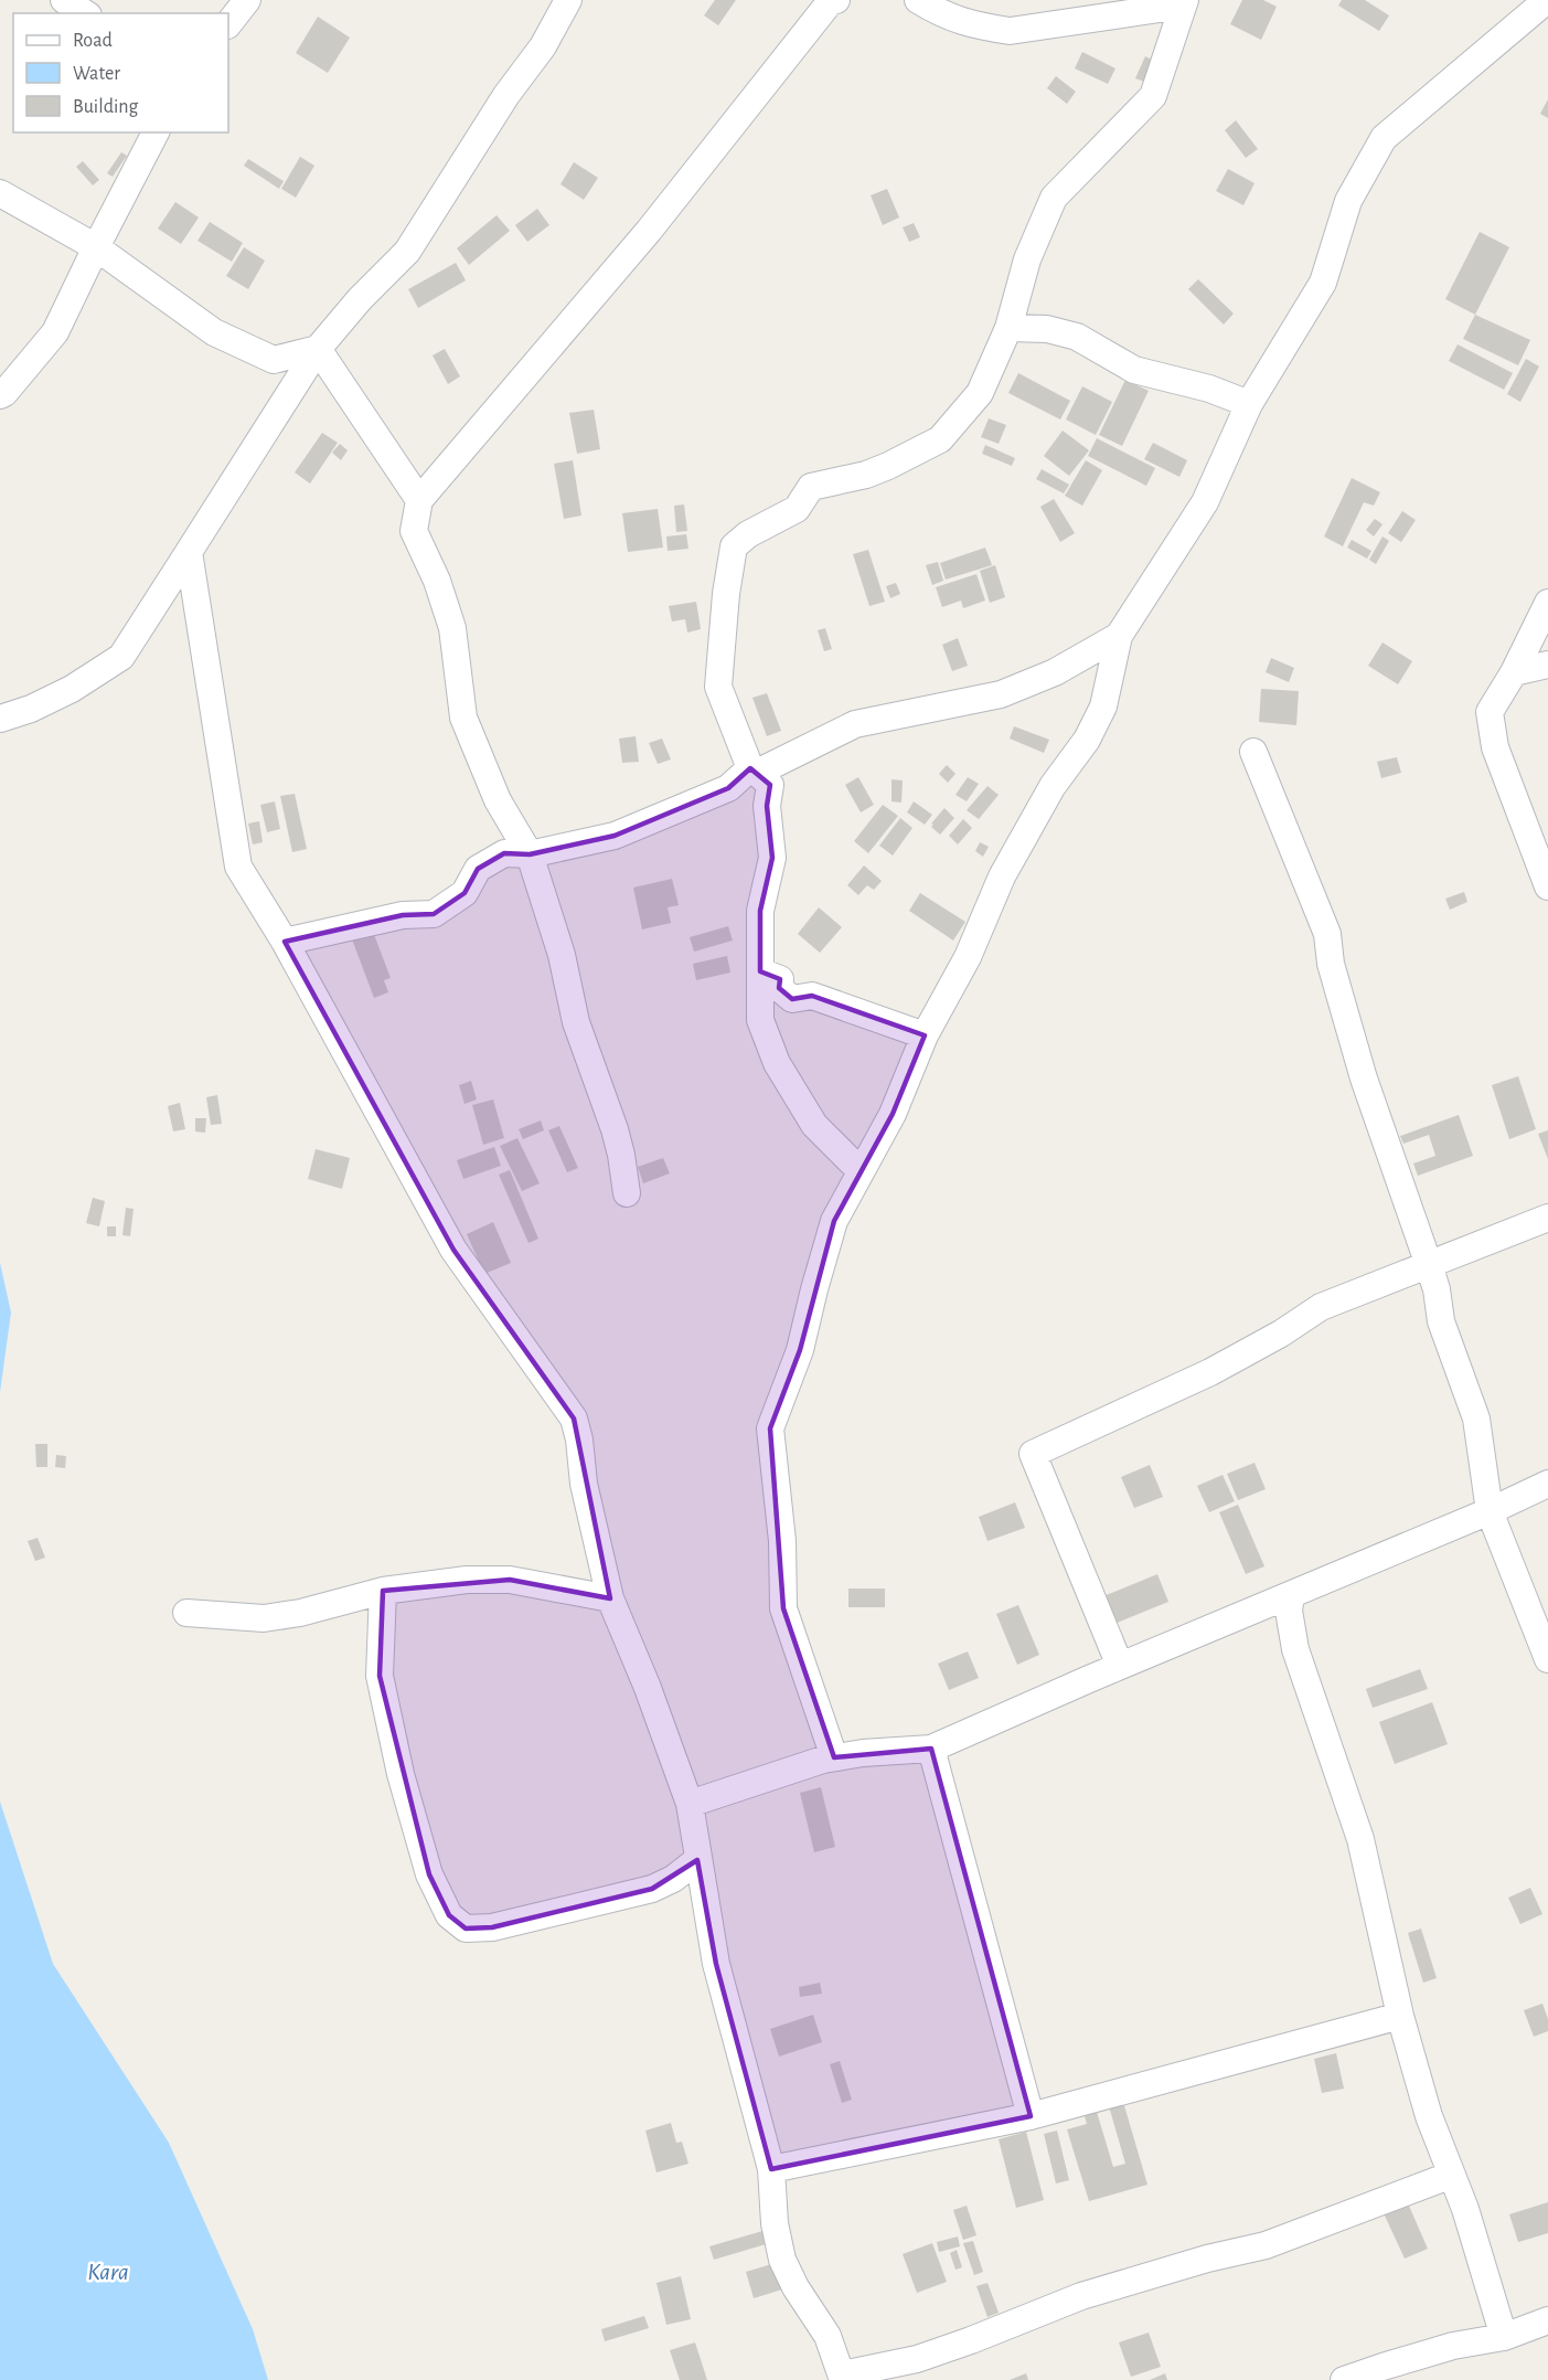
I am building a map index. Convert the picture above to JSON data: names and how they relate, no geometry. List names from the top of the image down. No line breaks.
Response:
{"water":["Kara"],"legend":["Road","Water","Building"]}
